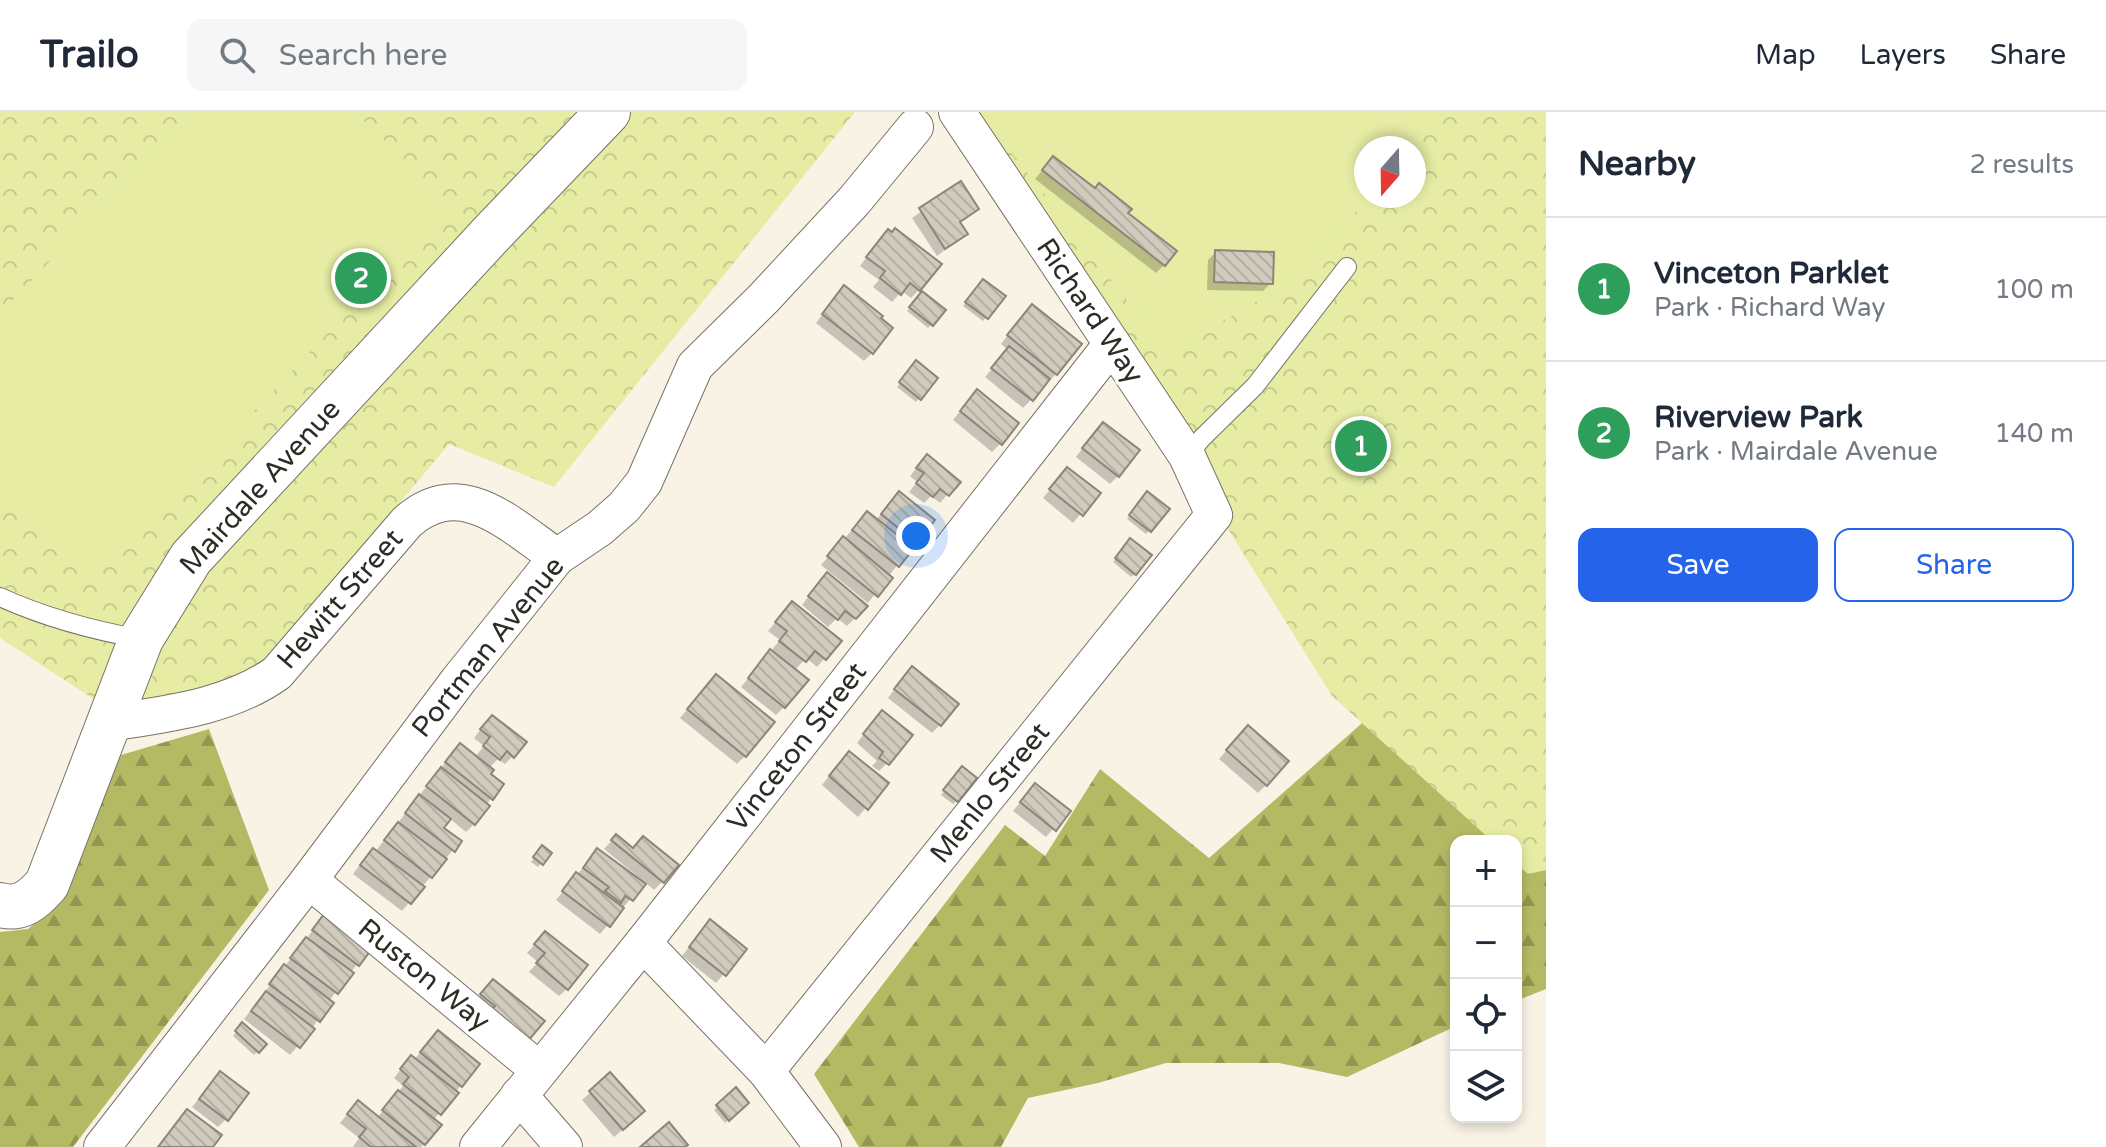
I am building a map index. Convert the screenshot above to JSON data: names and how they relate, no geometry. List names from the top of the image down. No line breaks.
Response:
{"streets":{"street":["Richard Way","Mairdale Avenue","Hewitt Street","Portman Avenue","Vinceton Street","Menlo Street","Ruston Way"]},"crossings":[["Richard Way","Vinceton Street"],["Richard Way","Menlo Street"],["Mairdale Avenue","Hewitt Street"],["Hewitt Street","Portman Avenue"],["Portman Avenue","Ruston Way"],["Vinceton Street","Ruston Way"]],"north":"bottom","page":{"header":"Trailo","search":"Search here","nav":["Map","Layers","Share"],"heading":["Nearby","2 results"],"list":[{"mark":"1","name":"Vinceton Parklet","note":"Park · Richard Way","value":"100 m"},{"mark":"2","name":"Riverview Park","note":"Park · Mairdale Avenue","value":"140 m"}],"pins":["2","1"],"buttons":["Save","Share"],"map_buttons":["+","−"]}}
